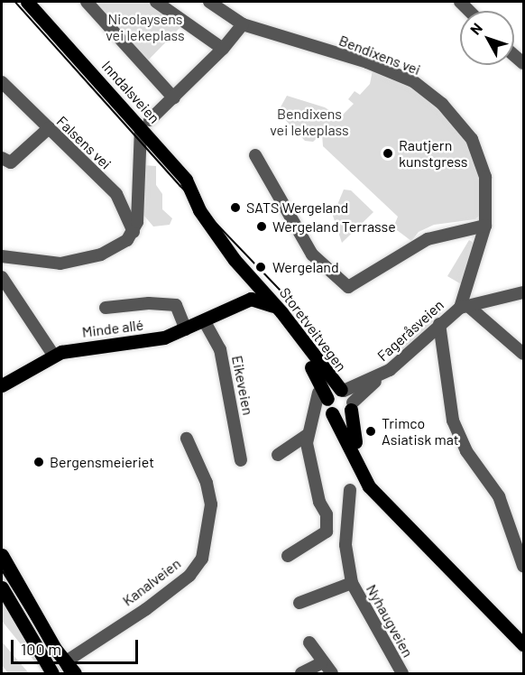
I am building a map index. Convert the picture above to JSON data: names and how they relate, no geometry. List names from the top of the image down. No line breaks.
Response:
{"streets":{"main road":["Inndalsveien","Minde allé","Storetveitvegen"],"street":["Bendixens vei","Falsens vei","Fageråsveien","Eikeveien","Kanalveien","Nyhaugveien"]},"crossings":[["Bendixens vei","Fageråsveien"],["Inndalsveien","Storetveitvegen"],["Minde allé","Storetveitvegen"],["Minde allé","Eikeveien"],["Storetveitvegen","Fageråsveien"]],"parks":["Nicolaysens vei lekeplass","Bendixens vei lekeplass"],"places":["Rautjern kunstgress","SATS Wergeland","Wergeland Terrasse","Wergeland","Trimco Asiatisk mat","Bergensmeieriet"],"scale_bar":"100 m","north":"top left"}
